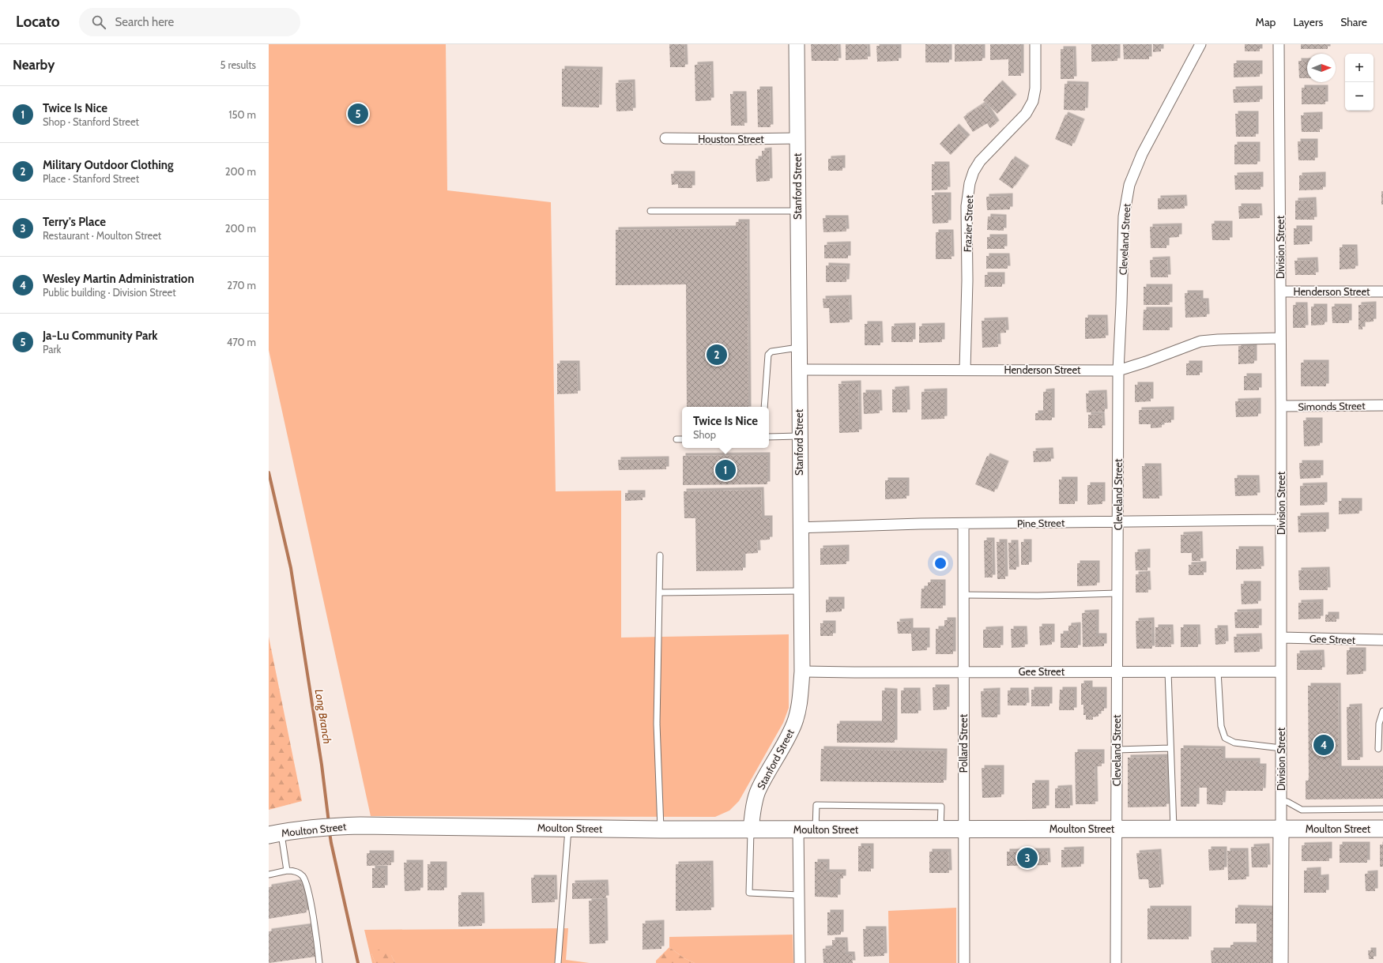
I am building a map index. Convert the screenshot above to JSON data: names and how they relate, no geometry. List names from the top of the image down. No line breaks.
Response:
{"streets":{"main road":["Moulton Street"],"street":["Houston Street","Stanford Street","Frazier Street","Cleveland Street","Division Street","Henderson Street","Simonds Street","Pine Street","Gee Street","Pollard Street"]},"crossings":[["Houston Street","Stanford Street"],["Stanford Street","Henderson Street"],["Stanford Street","Pine Street"],["Stanford Street","Gee Street"],["Stanford Street","Moulton Street"],["Frazier Street","Henderson Street"],["Cleveland Street","Henderson Street"],["Cleveland Street","Pine Street"],["Cleveland Street","Gee Street"],["Cleveland Street","Moulton Street"],["Division Street","Henderson Street"],["Division Street","Simonds Street"],["Division Street","Pine Street"],["Division Street","Gee Street"],["Division Street","Moulton Street"],["Pine Street","Pollard Street"],["Gee Street","Pollard Street"],["Pollard Street","Moulton Street"]],"water":["Long Branch"],"north":"right","page":{"header":"Locato","search":"Search here","nav":["Map","Layers","Share"],"heading":["Nearby","5 results"],"map_buttons":["+","−"],"list":[{"mark":"1","name":"Twice Is Nice","note":"Shop · Stanford Street","value":"150 m"},{"mark":"2","name":"Military Outdoor Clothing","note":"Place · Stanford Street","value":"200 m"},{"mark":"3","name":"Terry's Place","note":"Restaurant · Moulton Street","value":"200 m"},{"mark":"4","name":"Wesley Martin Administration","note":"Public building · Division Street","value":"270 m"},{"mark":"5","name":"Ja-Lu Community Park","note":"Park","value":"470 m"}],"pins":["5","2","1","4","3"],"popup":["Twice Is Nice","Shop"]}}
